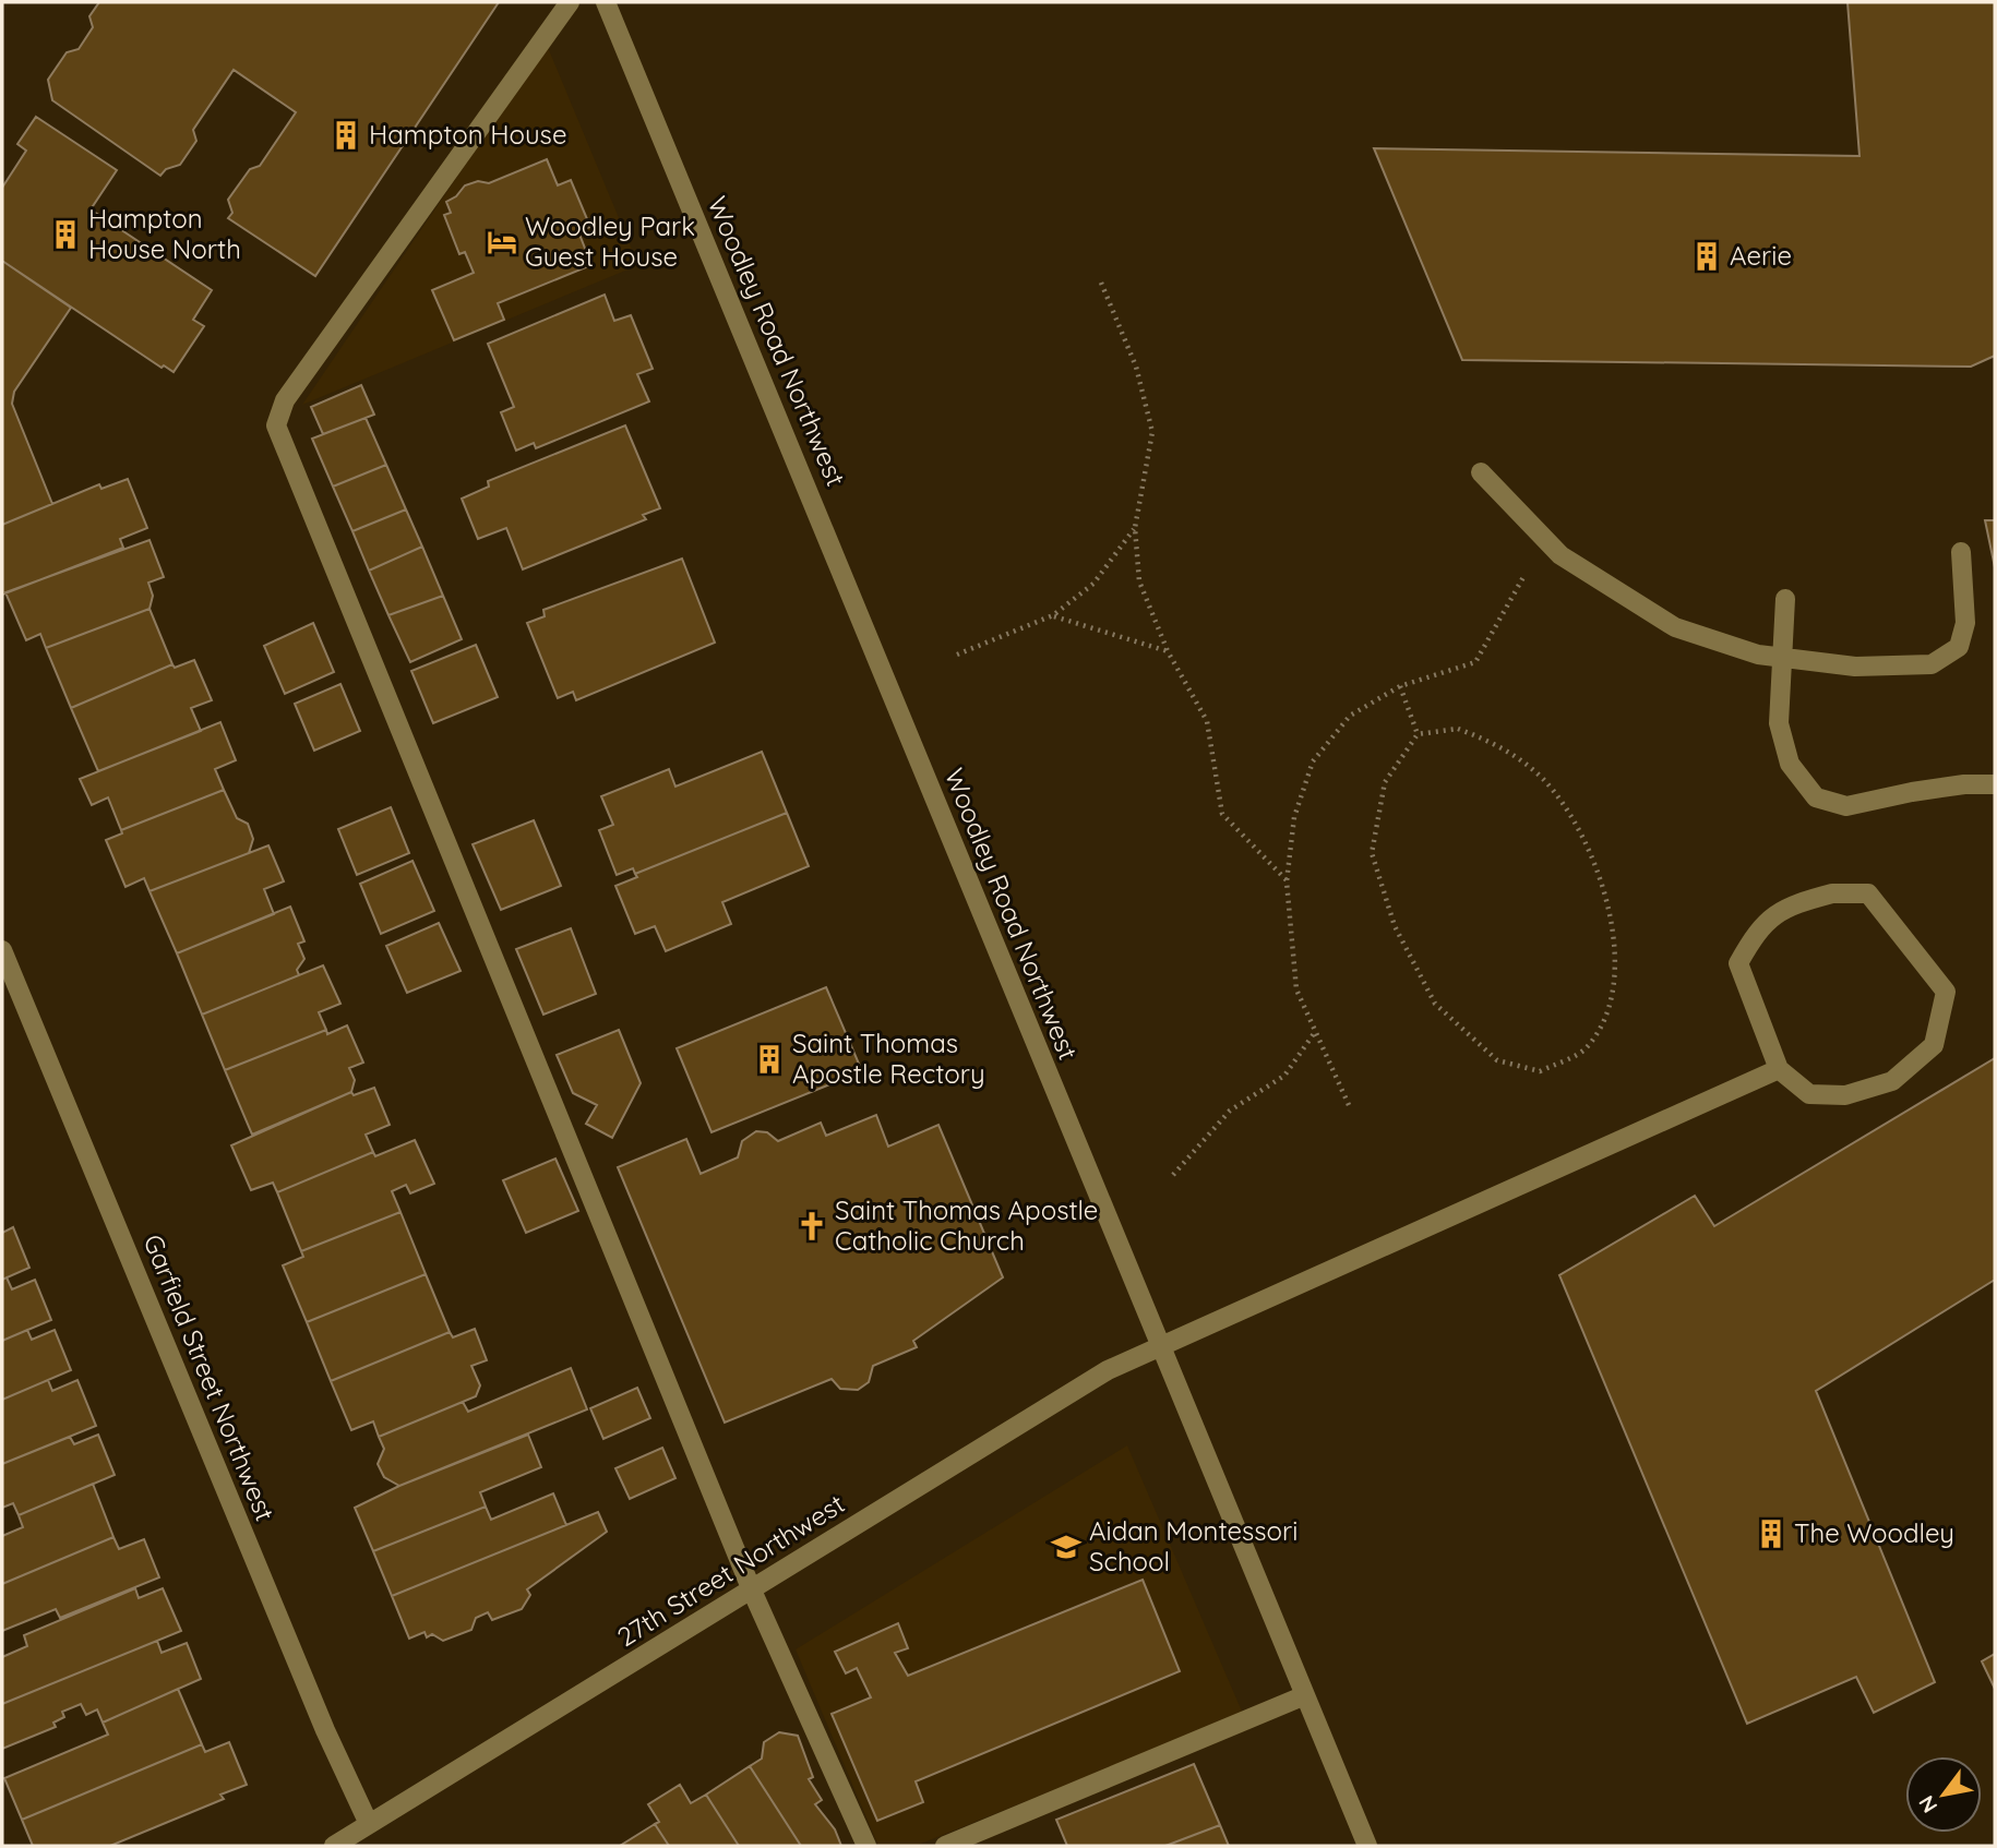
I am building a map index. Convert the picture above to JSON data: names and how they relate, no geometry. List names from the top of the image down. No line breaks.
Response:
{"streets":{"street":["Woodley Road Northwest","Garfield Street Northwest","27th Street Northwest"]},"crossings":[["Woodley Road Northwest","27th Street Northwest"],["Garfield Street Northwest","27th Street Northwest"]],"places":{"building":["Hampton House","Hampton House North","Aerie","Saint Thomas Apostle Rectory","The Woodley"],"hotel":["Woodley Park Guest House"],"church":["Saint Thomas Apostle Catholic Church"],"school or university":["Aidan Montessori School"]},"north":"bottom left"}
